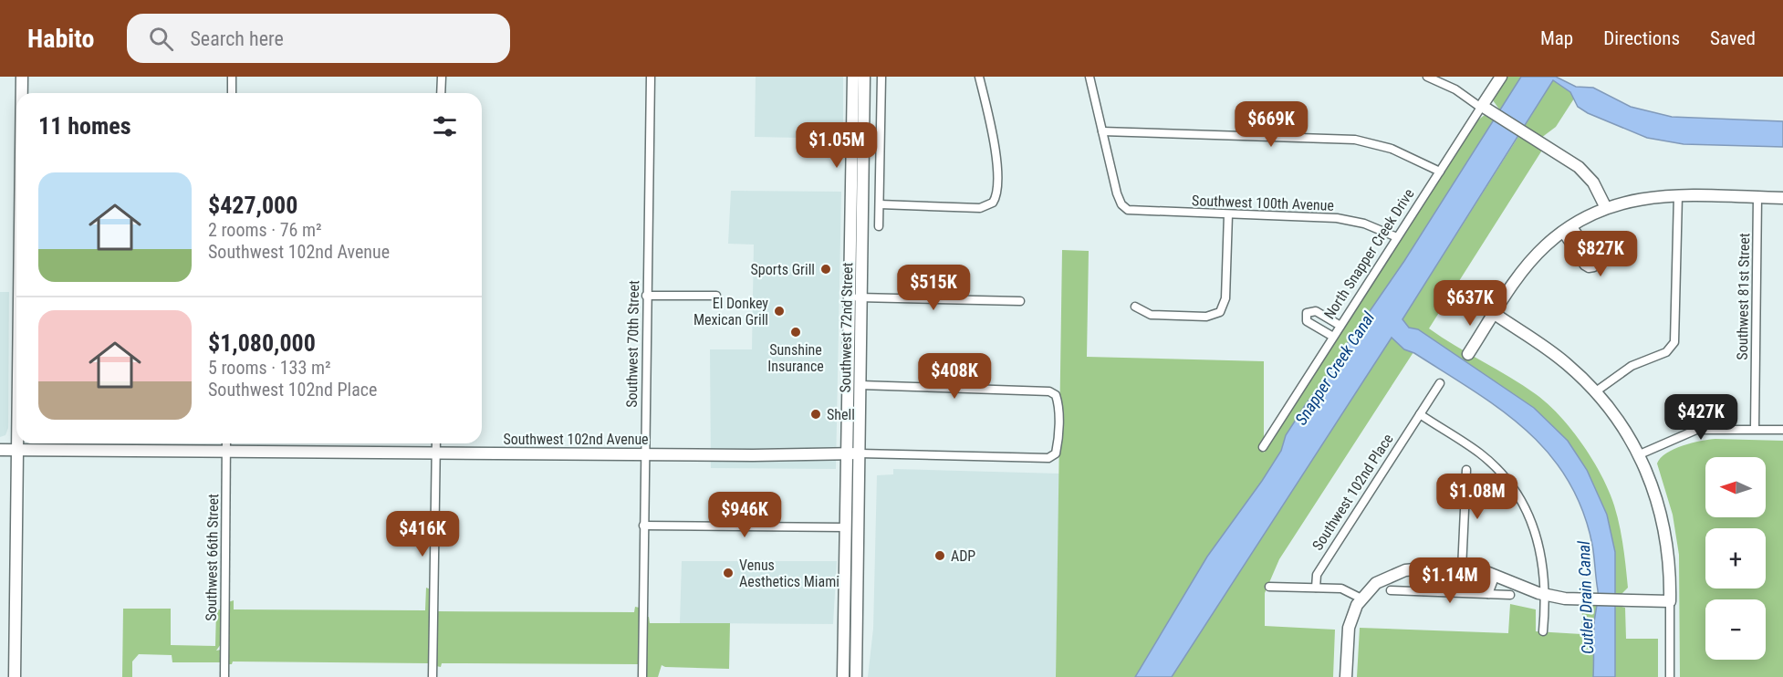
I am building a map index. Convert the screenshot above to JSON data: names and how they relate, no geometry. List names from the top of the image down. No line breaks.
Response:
{"streets":{"street":["Southwest 100th Avenue","North Snapper Creek Drive","Southwest 81st Street","Southwest 72nd Street","Southwest 70th Street","Southwest 102nd Avenue","Southwest 102nd Place","Southwest 66th Street"]},"crossings":[["Southwest 100th Avenue","North Snapper Creek Drive"],["Southwest 72nd Street","Southwest 102nd Avenue"],["Southwest 70th Street","Southwest 102nd Avenue"],["Southwest 102nd Avenue","Southwest 66th Street"]],"water":["Snapper Creek Canal","Cutler Drain Canal"],"places":["Sports Grill","El Donkey Mexican Grill","Sunshine Insurance","Shell","ADP","Venus Aesthetics Miami"],"north":"left","page":{"header":"Habito","search":"Search here","nav":["Map","Directions","Saved"],"heading":"11 homes","price":["$669K","$1.05M","$827K","$515K","$637K","$408K","$427K","$1.08M","$946K","$416K","$1.14M"],"list":[{"name":"$427,000","note":"2 rooms · 76 m² · Southwest 102nd Avenue"},{"name":"$1,080,000","note":"5 rooms · 133 m² · Southwest 102nd Place"}],"map_buttons":["+","−"]}}
